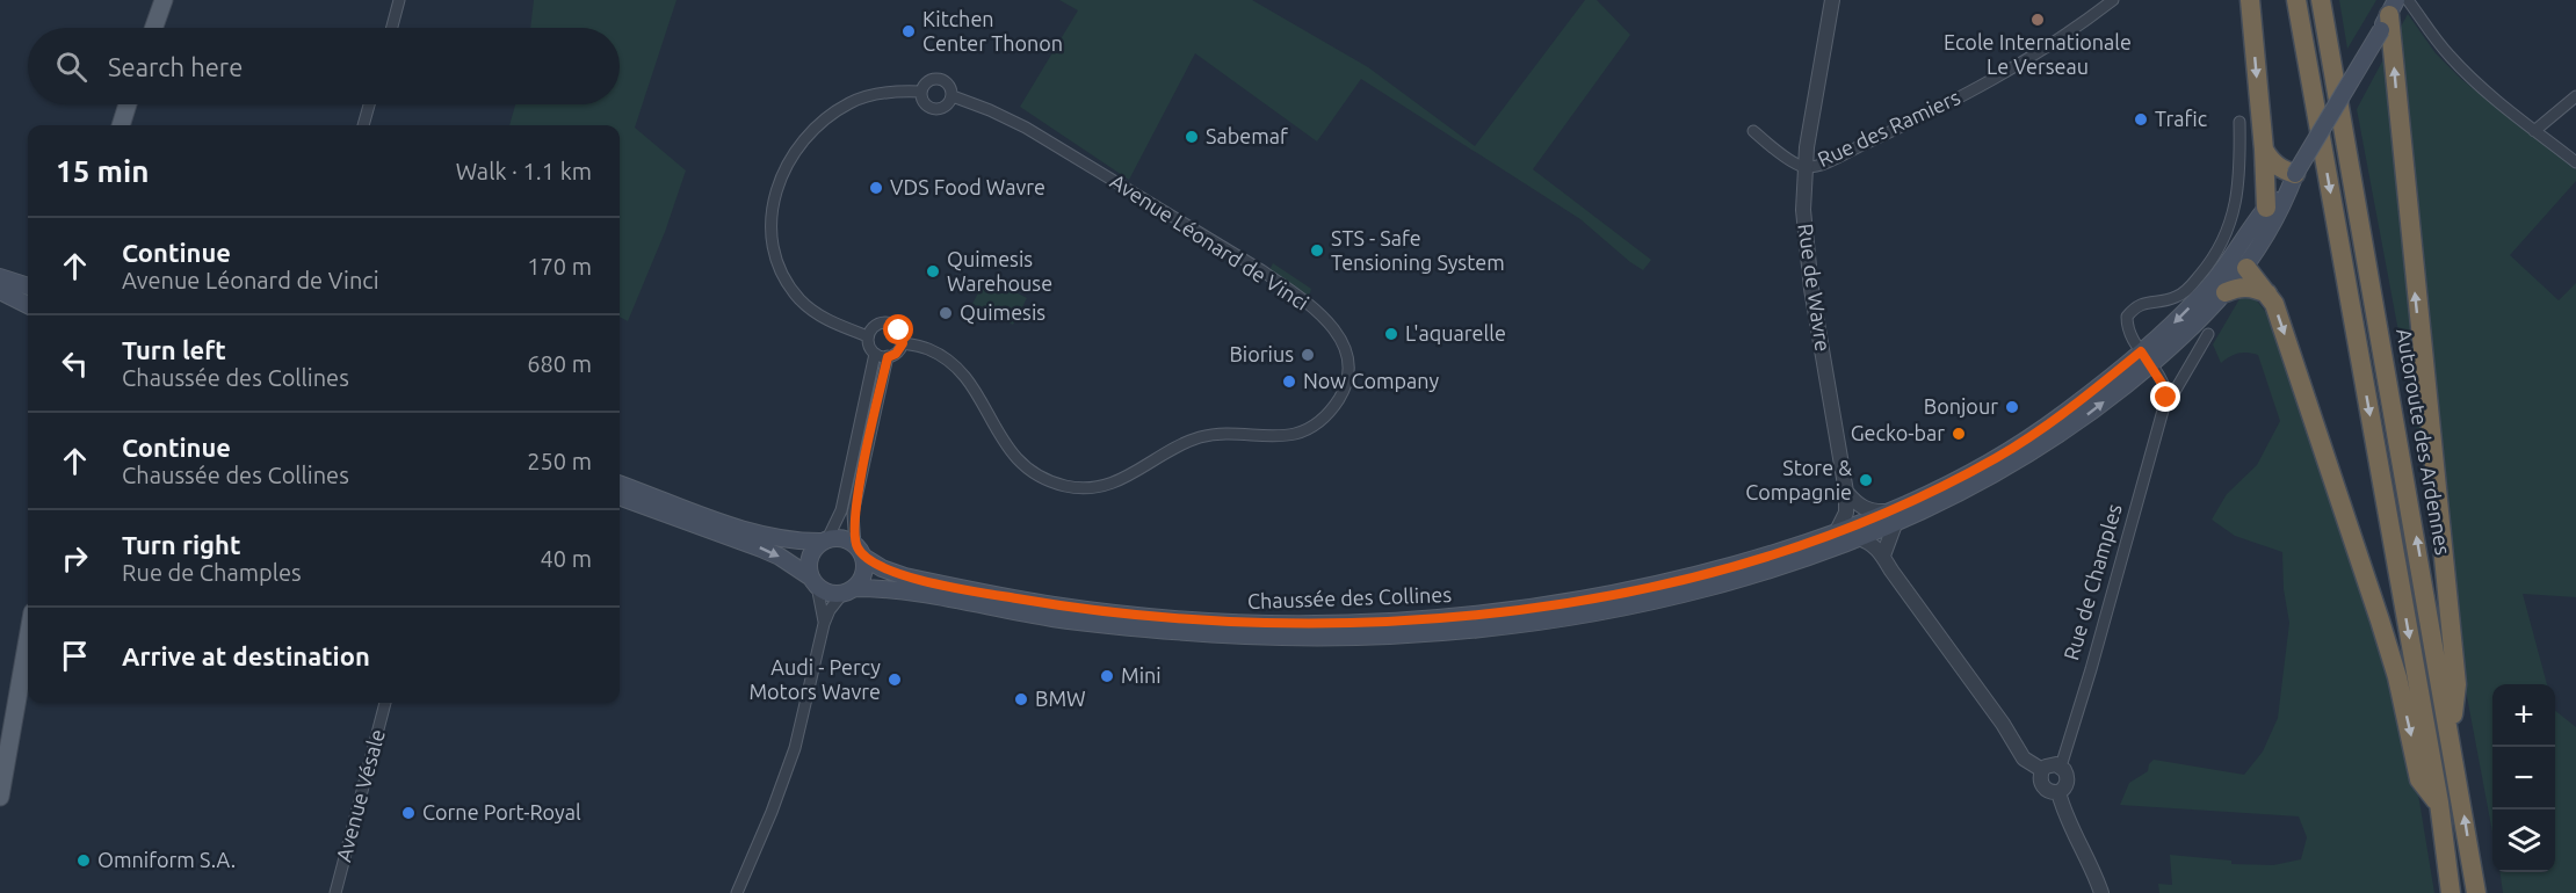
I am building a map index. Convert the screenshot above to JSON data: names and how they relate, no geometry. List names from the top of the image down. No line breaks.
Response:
{"streets":{"highway":["Autoroute des Ardennes"],"main road":["Chaussée des Collines"],"street":["Rue des Ramiers","Avenue Léonard de Vinci","Rue de Wavre","Rue de Champles","Avenue Vésale"]},"crossings":[["Rue des Ramiers","Rue de Wavre"],["Rue de Wavre","Chaussée des Collines"],["Rue de Champles","Chaussée des Collines"]],"places":["Ecole Internationale Le Verseau","Kitchen Center Thonon","Trafic","Sabemaf","VDS Food Wavre","STS - Safe Tensioning System","Quimesis Warehouse","Quimesis","L'aquarelle","Biorius","Now Company","Bonjour","Gecko-bar","Store & Compagnie","Mini","Audi - Percy Motors Wavre","BMW","Corne Port-Royal","Omniform S.A."],"page":{"search":"Search here","heading":["15 min","Walk · 1.1 km"],"list":[["Continue","Avenue Léonard de Vinci","170 m"],["Turn left","Chaussée des Collines","680 m"],["Continue","Chaussée des Collines","250 m"],["Turn right","Rue de Champles","40 m"],"Arrive at destination"],"map_buttons":["+","−"]}}
